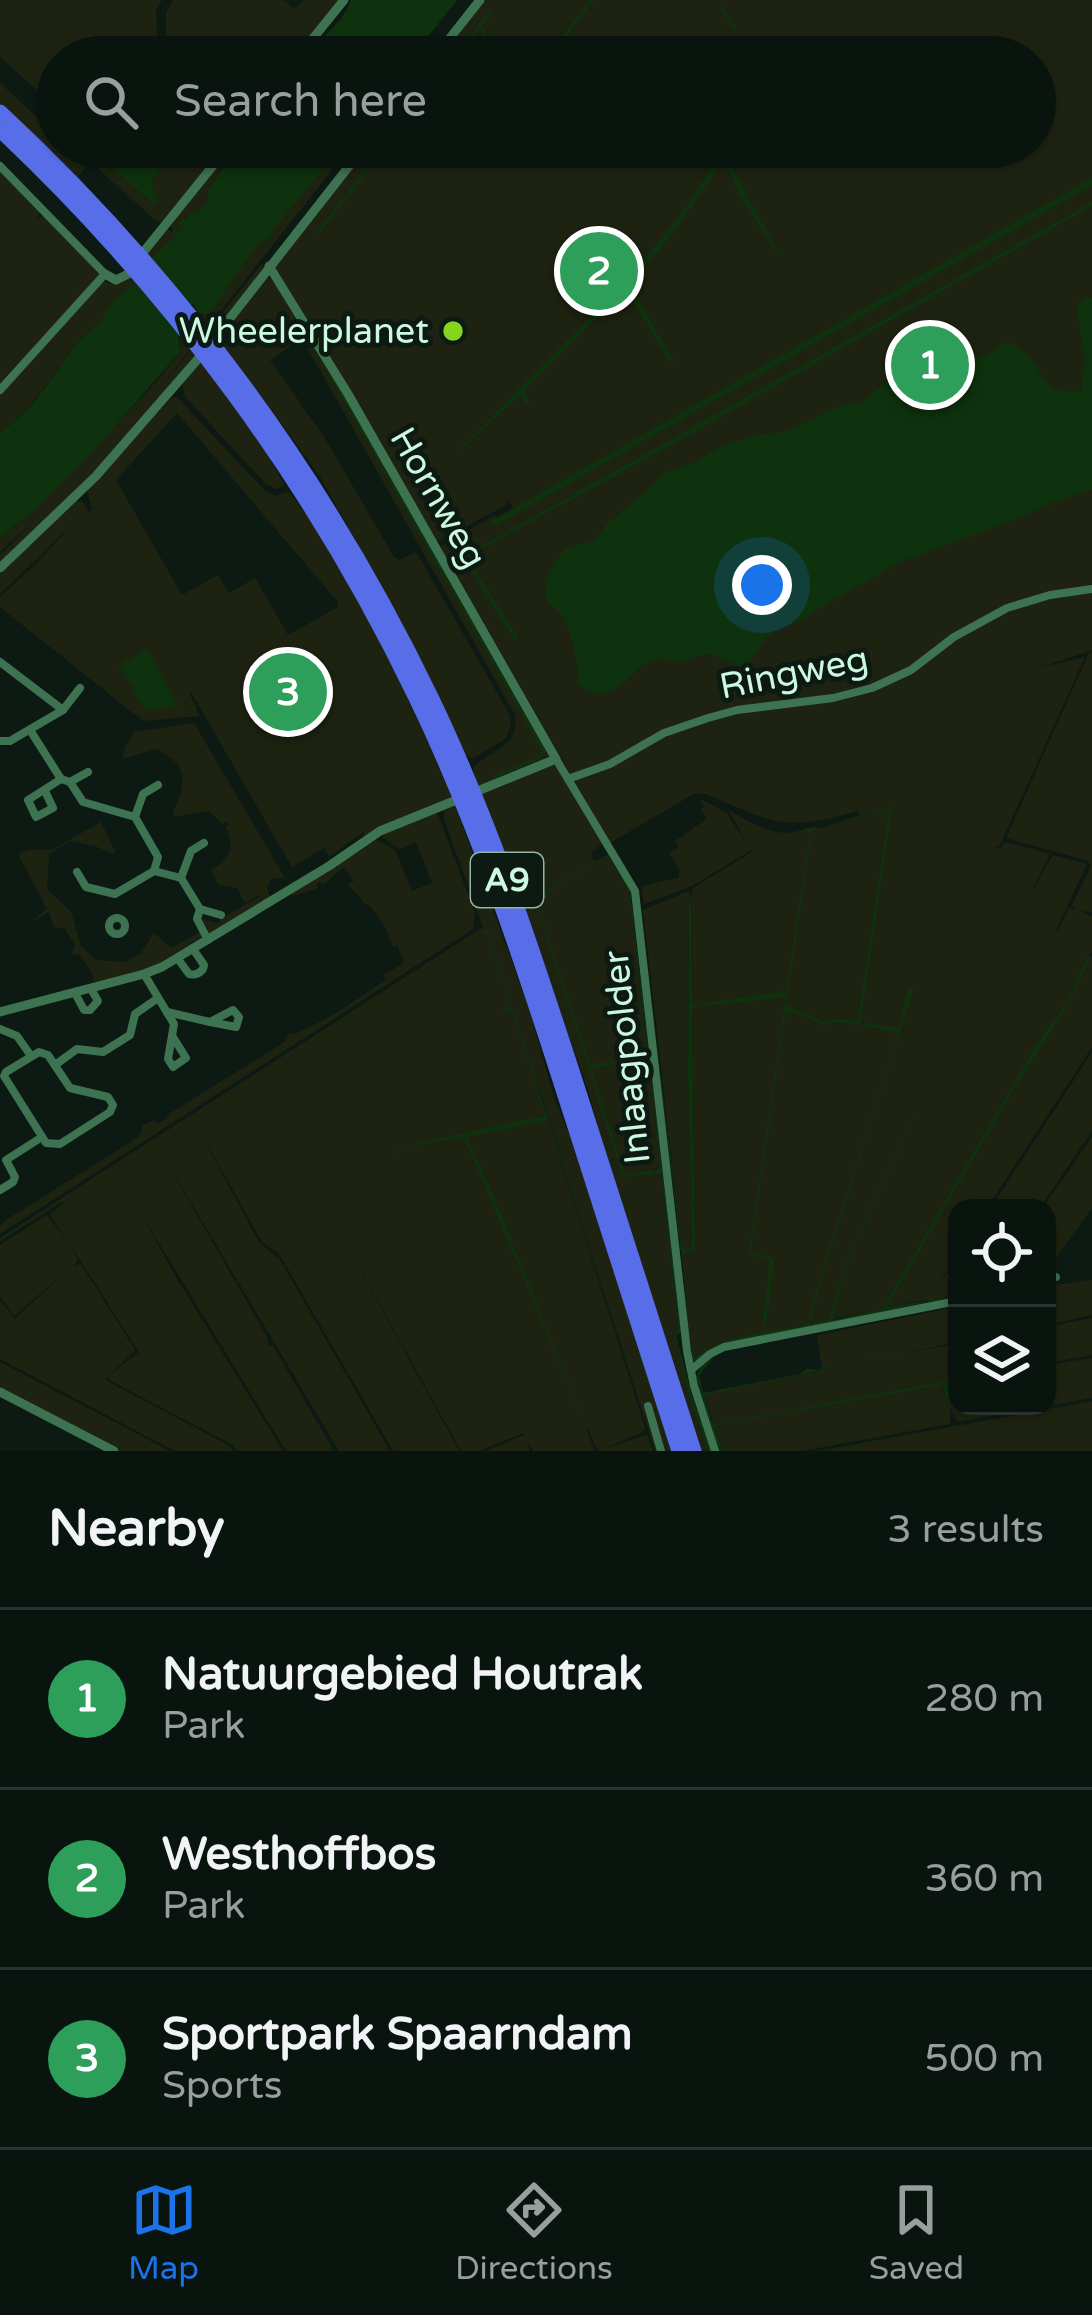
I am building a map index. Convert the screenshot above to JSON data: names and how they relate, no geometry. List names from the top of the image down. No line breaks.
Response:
{"streets":{"highway":["A9"],"street":["Hornweg","Ringweg","Inlaagpolder"]},"crossings":[["Hornweg","Inlaagpolder"],["Ringweg","Inlaagpolder"]],"places":["Wheelerplanet"],"page":{"search":"Search here","pins":["2","1","3"],"heading":["Nearby","3 results"],"list":[{"mark":"1","name":"Natuurgebied Houtrak","note":"Park","value":"280 m"},{"mark":"2","name":"Westhoffbos","note":"Park","value":"360 m"},{"mark":"3","name":"Sportpark Spaarndam","note":"Sports","value":"500 m"}],"nav":["Map","Directions","Saved"]}}
